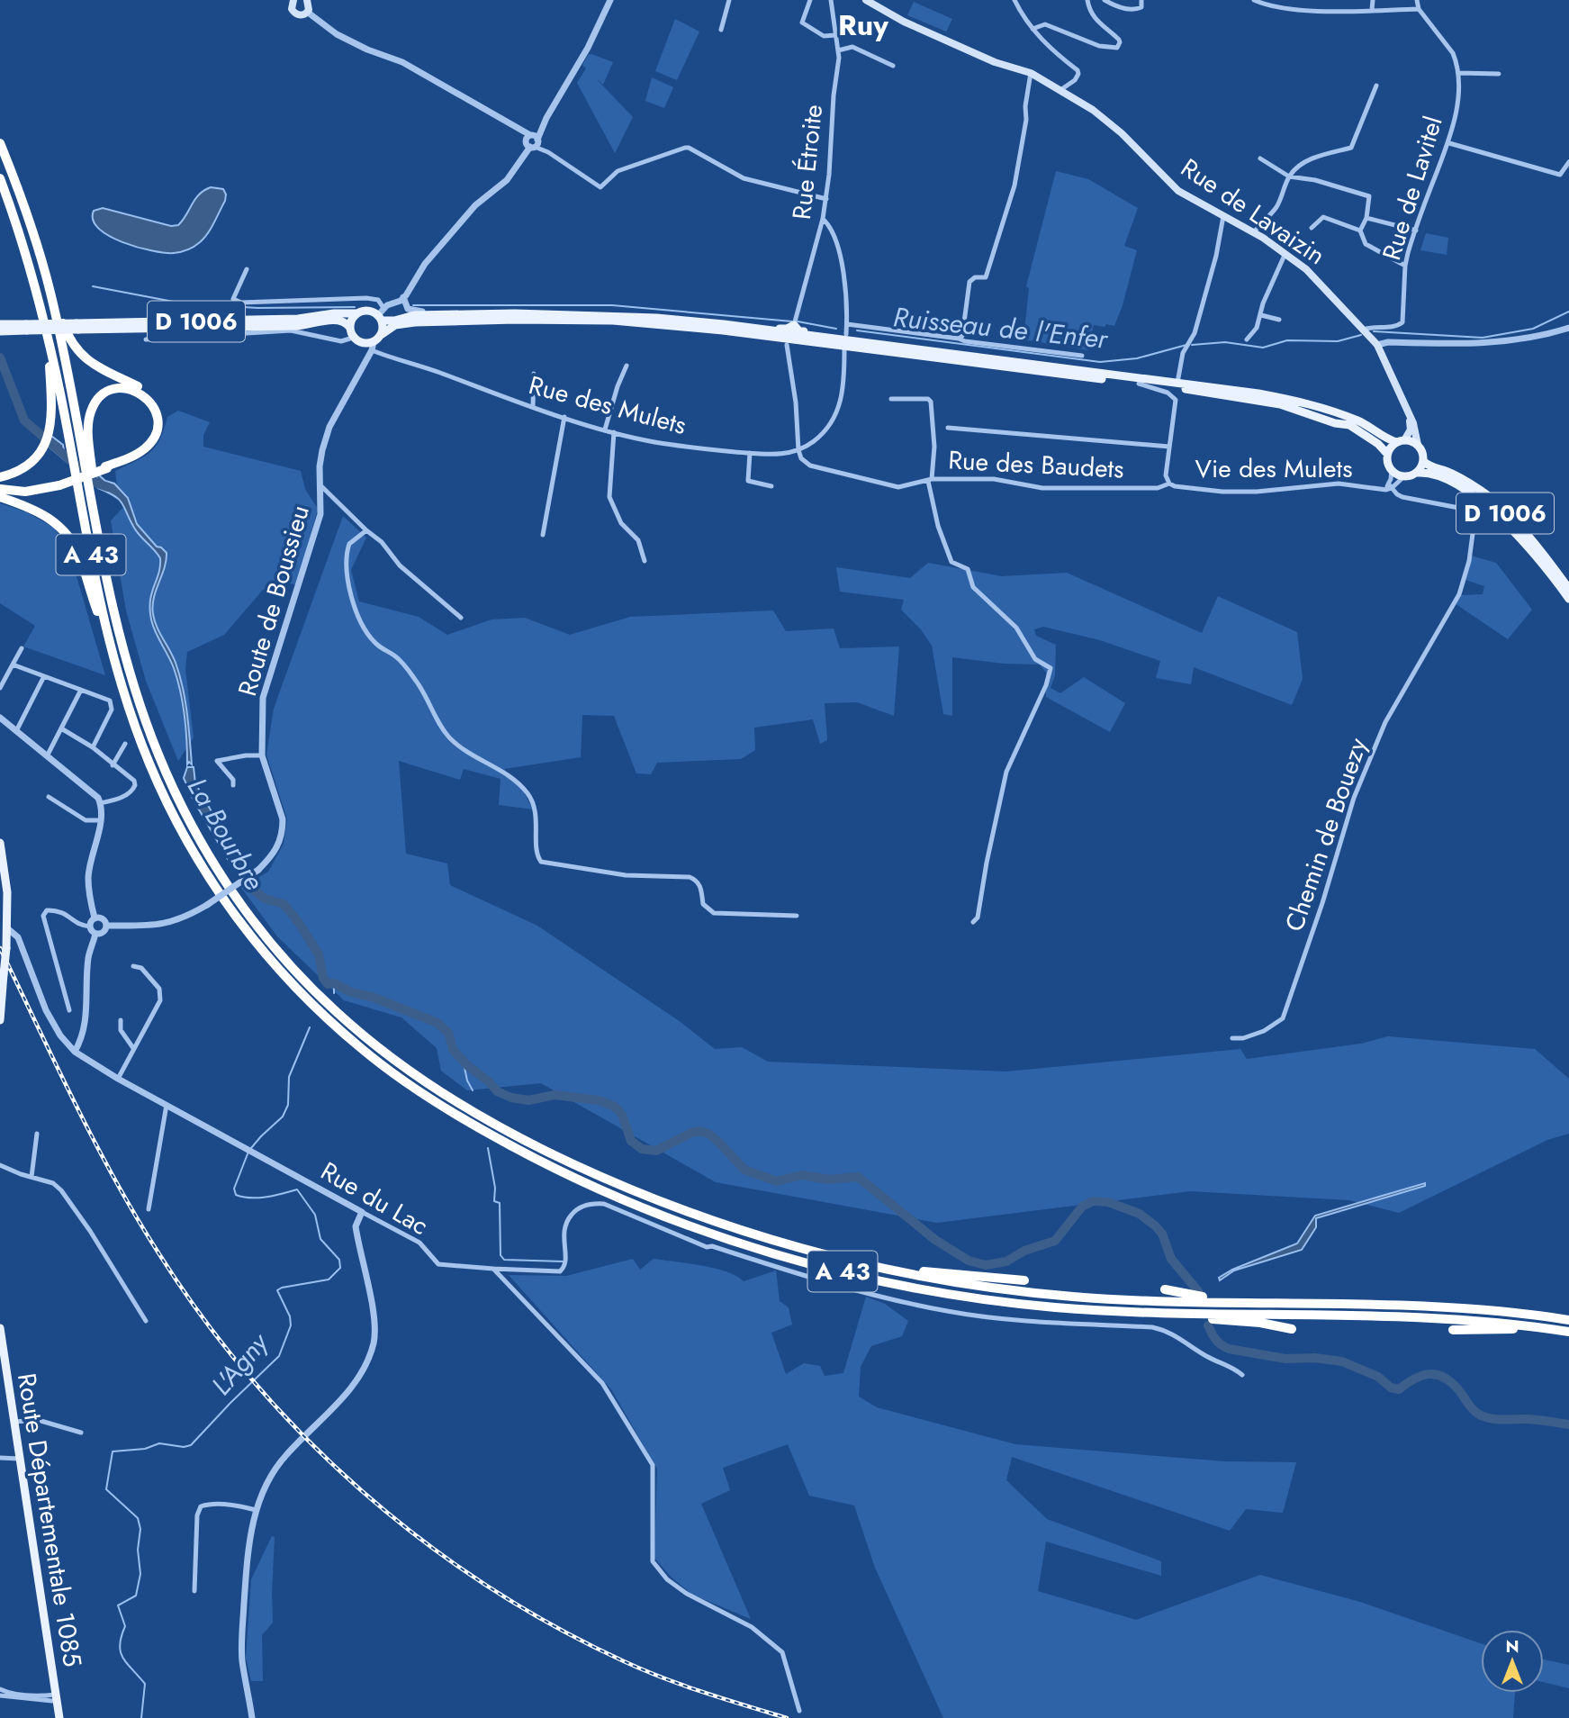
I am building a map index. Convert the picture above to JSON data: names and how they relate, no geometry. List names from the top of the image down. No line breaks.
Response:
{"streets":{"highway":["A 43"],"main road":["Rue de Lavaizin","D 1006","Route Départementale 1085"],"street":["Rue Étroite","Rue de Lavitel","Rue des Mulets","Rue des Baudets","Vie des Mulets","Route de Boussieu","Chemin de Bouezy","Rue du Lac"]},"crossings":[["Rue de Lavitel","Rue de Lavaizin"],["Rue de Lavaizin","D 1006"],["Rue de Lavaizin","Vie des Mulets"],["D 1006","Rue des Mulets"],["D 1006","Vie des Mulets"],["D 1006","Route de Boussieu"],["Rue des Mulets","Rue des Baudets"],["Rue des Mulets","Route de Boussieu"],["Rue des Baudets","Vie des Mulets"],["Vie des Mulets","Chemin de Bouezy"]],"districts":["Ruy"],"water":["Ruisseau de l'Enfer","La Bourbre","L'Agny"],"north":"top"}
